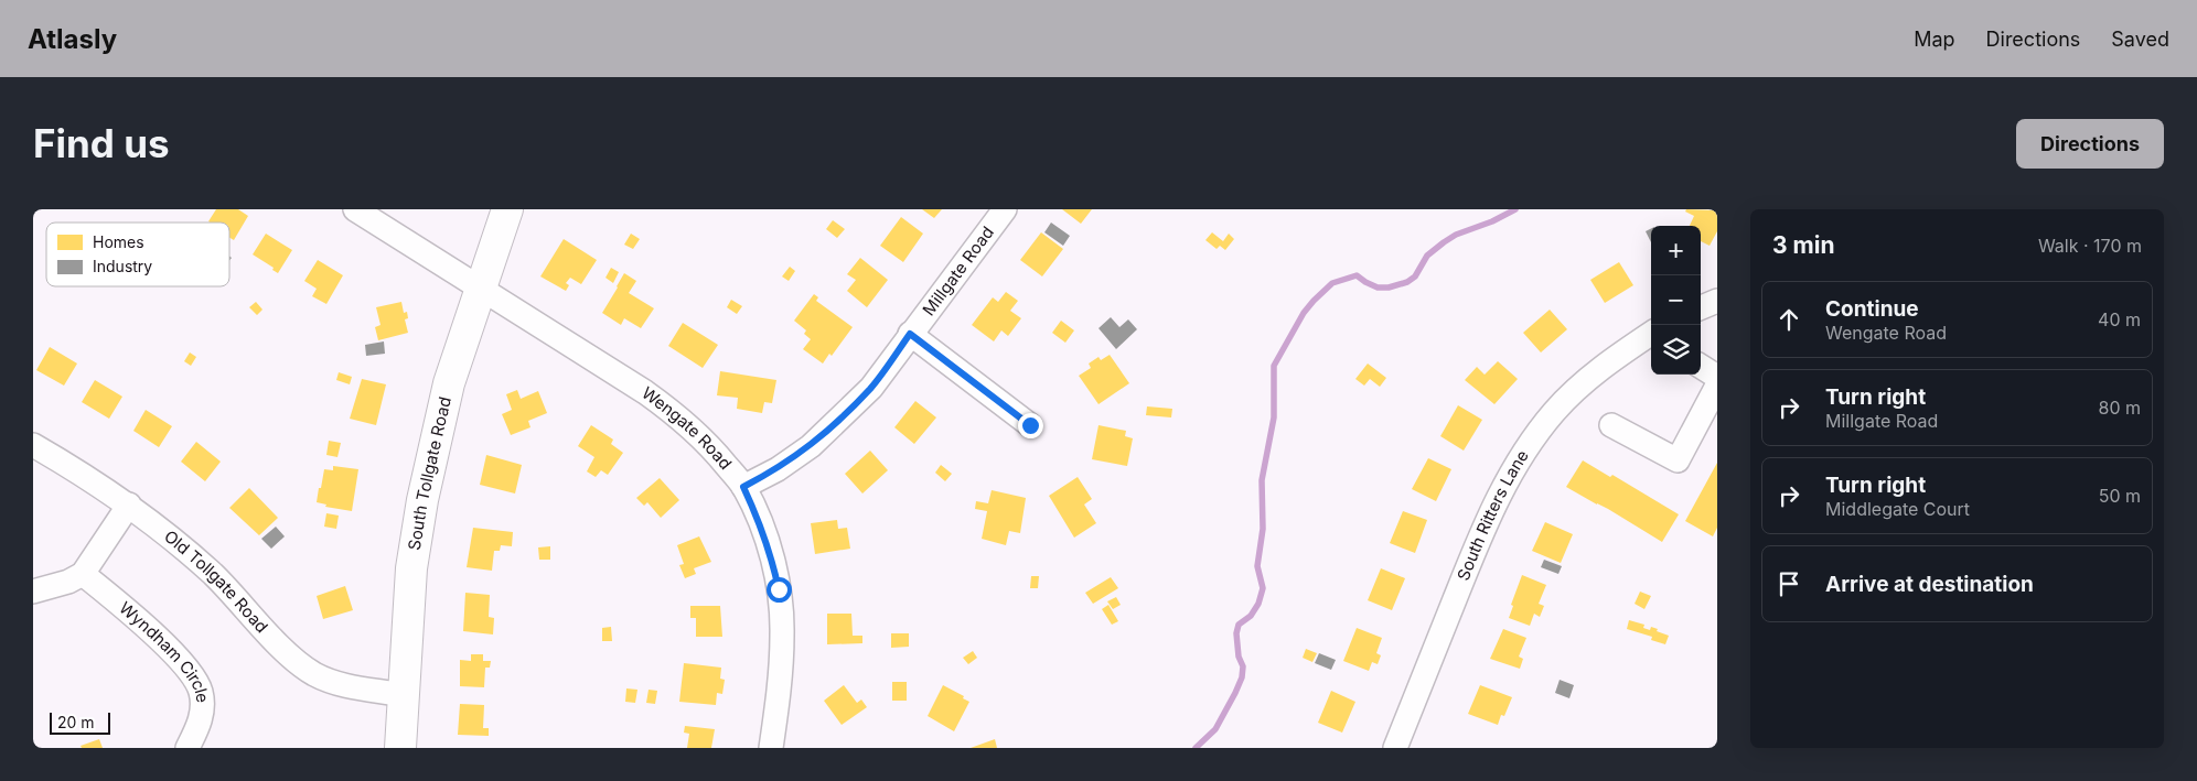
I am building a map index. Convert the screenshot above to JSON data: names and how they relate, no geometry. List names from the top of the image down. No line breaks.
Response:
{"streets":{"street":["Millgate Road","Wengate Road","South Tollgate Road","South Ritters Lane","Old Tollgate Road","Wyndham Circle"]},"crossings":[["Millgate Road","Wengate Road"],["Wengate Road","South Tollgate Road"],["South Tollgate Road","Old Tollgate Road"]],"legend":["Homes","Industry"],"scale_bar":"20 m","page":{"header":"Atlasly","nav":["Map","Directions","Saved"],"buttons":"Directions","title":"Find us","heading":["3 min","Walk · 170 m"],"map_buttons":["+","−"],"list":[["Continue","Wengate Road","40 m"],["Turn right","Millgate Road","80 m"],["Turn right","Middlegate Court","50 m"],"Arrive at destination"],"scale":"20 m"}}
